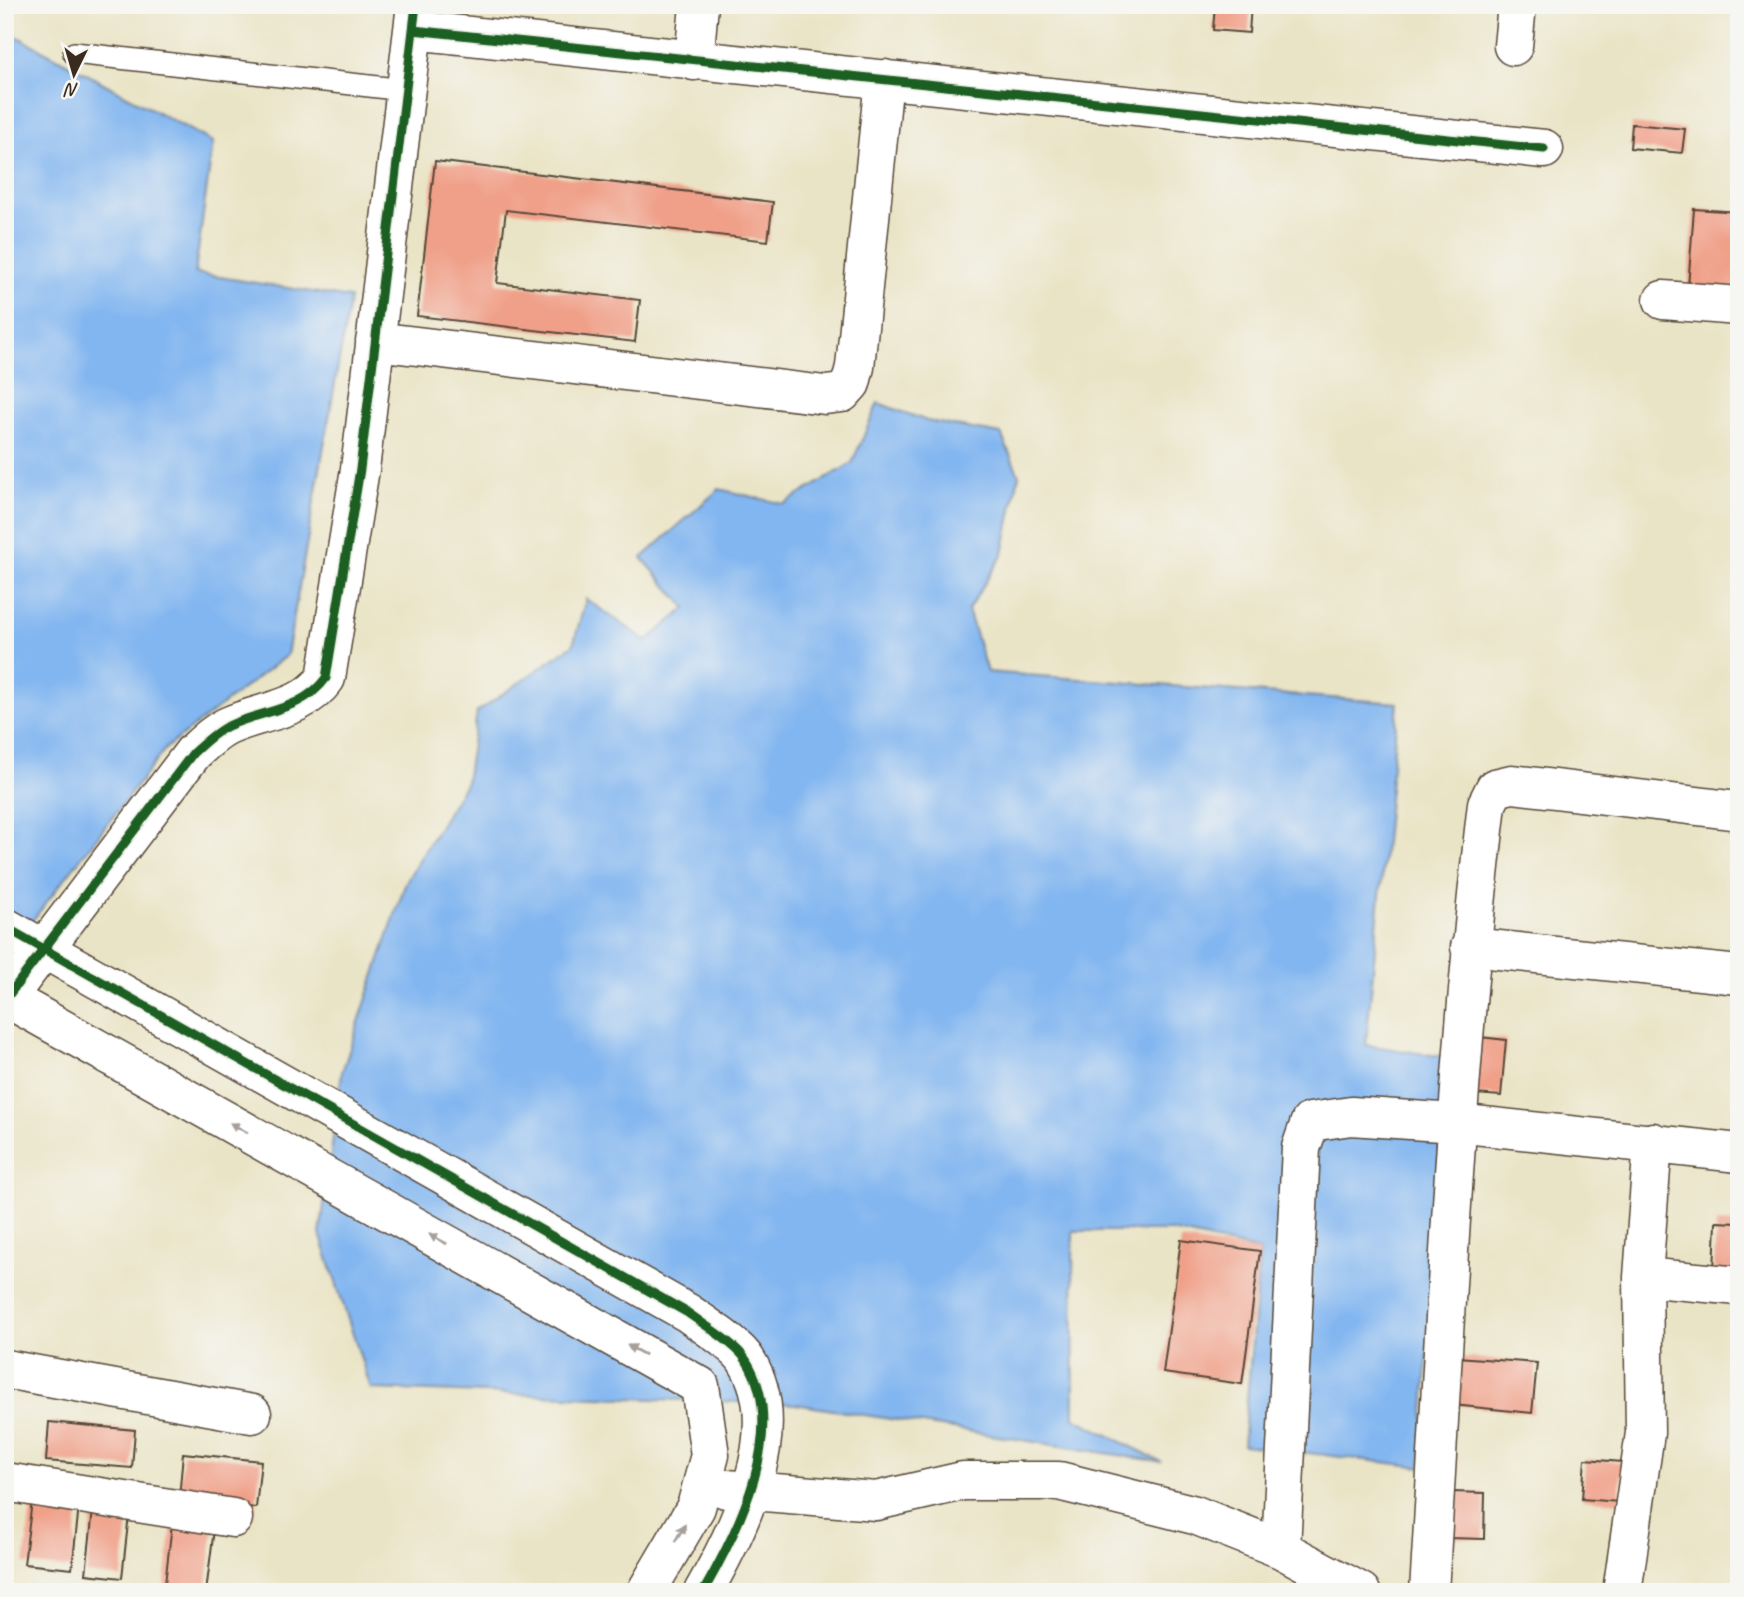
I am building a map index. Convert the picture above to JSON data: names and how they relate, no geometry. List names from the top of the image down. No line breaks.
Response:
{"north":"bottom"}
